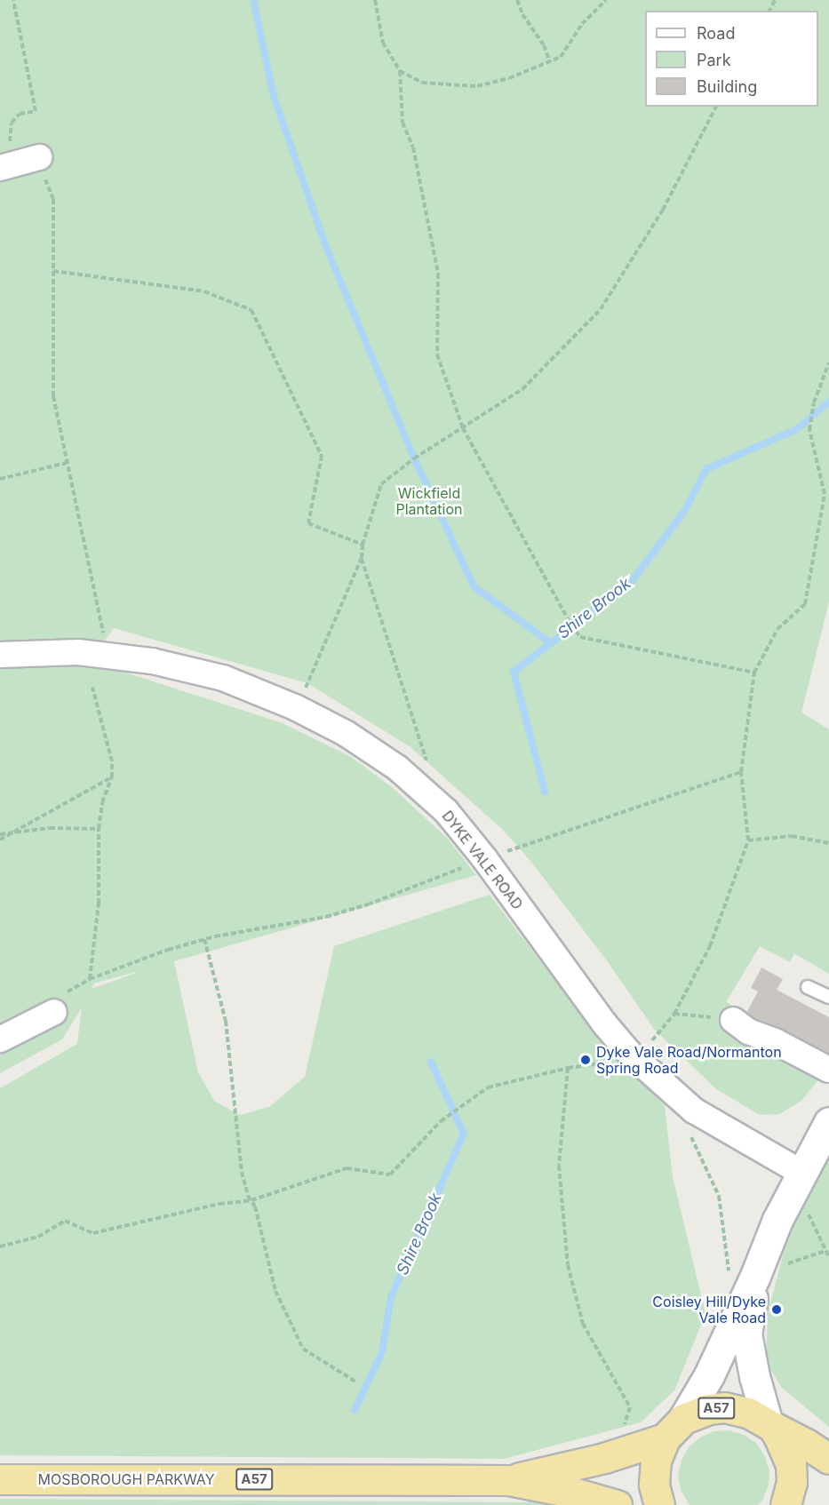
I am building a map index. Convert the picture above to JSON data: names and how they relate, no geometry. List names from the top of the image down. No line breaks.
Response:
{"streets":{"highway":["A57","MOSBOROUGH PARKWAY"],"street":["DYKE VALE ROAD"]},"crossings":[["A57","MOSBOROUGH PARKWAY"]],"water":["Shire Brook"],"parks":["Wickfield Plantation"],"places":["Dyke Vale Road/Normanton Spring Road","Coisley Hill/Dyke Vale Road"],"legend":["Road","Park","Building"]}
